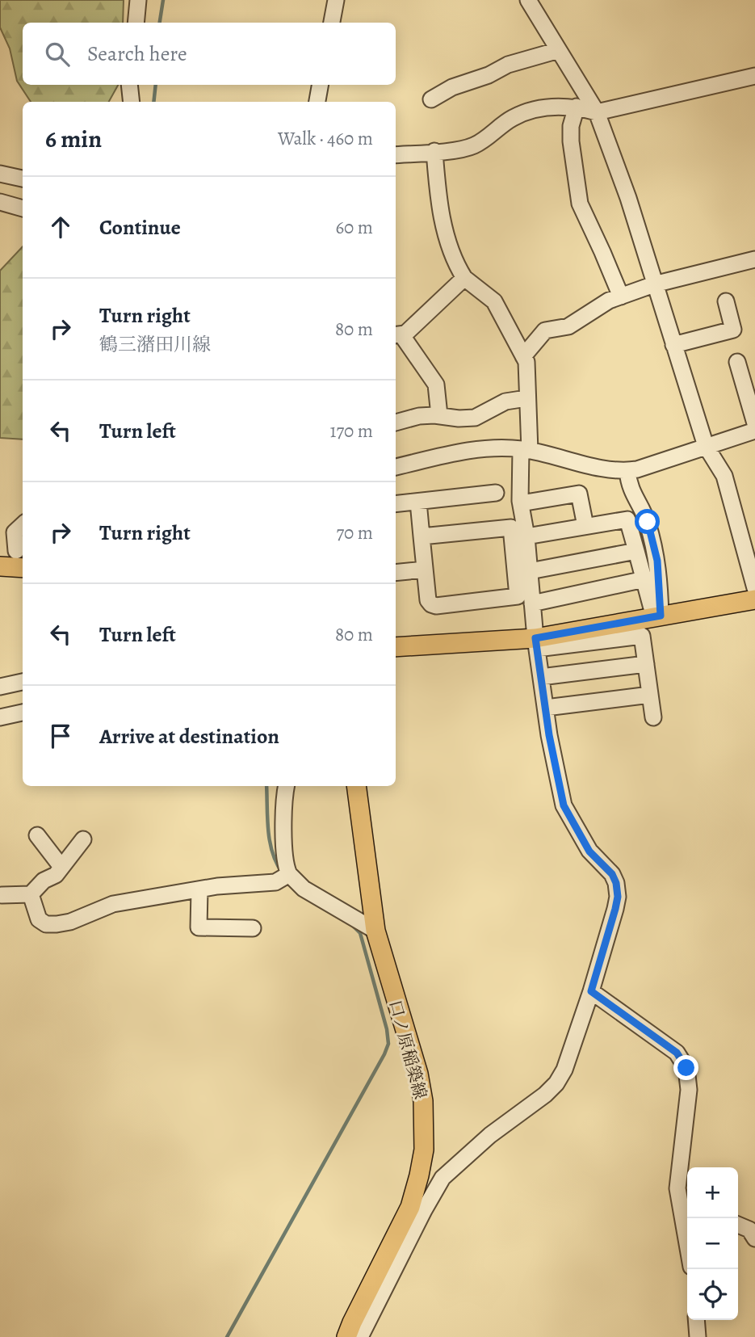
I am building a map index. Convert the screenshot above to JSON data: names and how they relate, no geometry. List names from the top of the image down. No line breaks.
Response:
{"streets":{"main road":["口ノ原稲築線"]},"page":{"search":"Search here","heading":["6 min","Walk · 460 m"],"list":[["Continue","60 m"],["Turn right","鶴三潴田川線","80 m"],["Turn left","170 m"],["Turn right","70 m"],["Turn left","80 m"],"Arrive at destination"],"map_buttons":["+","−"]}}
